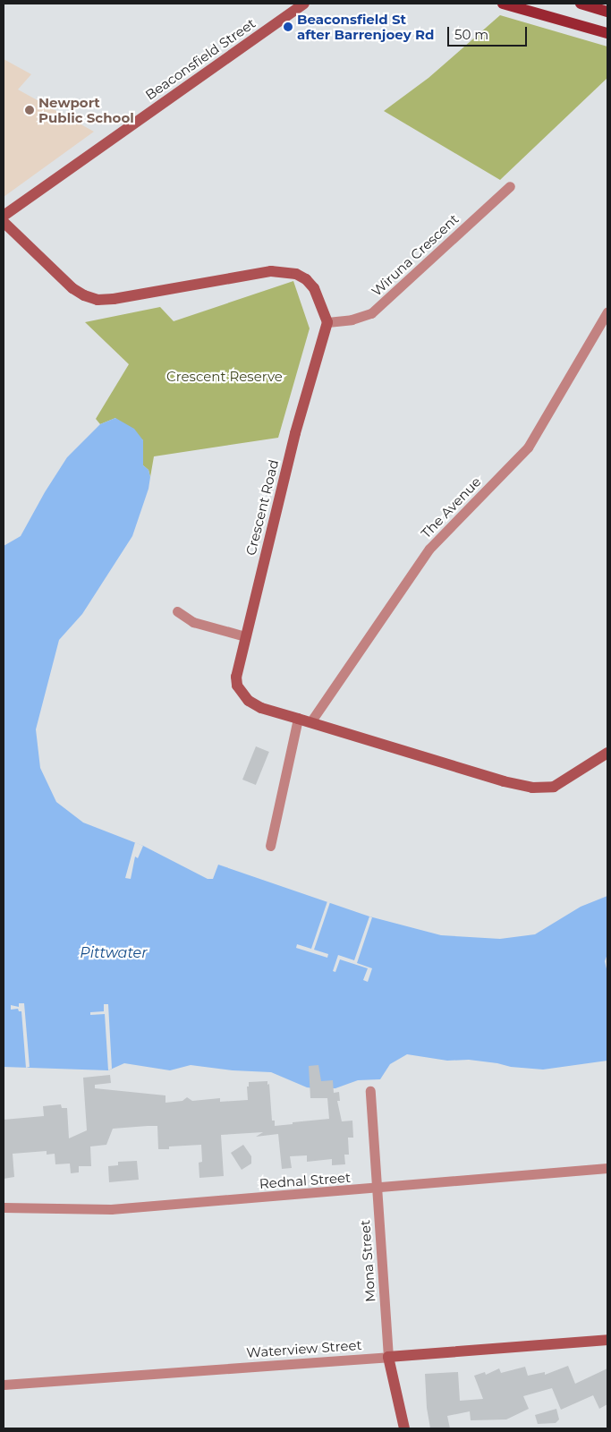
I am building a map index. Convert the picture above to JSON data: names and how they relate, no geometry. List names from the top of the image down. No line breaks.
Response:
{"streets":{"street":["Beaconsfield Street","Wiruna Crescent","Crescent Road","The Avenue","Rednal Street","Mona Street","Waterview Street"]},"crossings":[["Wiruna Crescent","Crescent Road"],["Crescent Road","The Avenue"],["Rednal Street","Mona Street"],["Mona Street","Waterview Street"]],"water":["Pittwater"],"parks":["Crescent Reserve"],"places":["Beaconsfield St after Barrenjoey Rd","Newport Public School"],"scale_bar":"50 m"}
